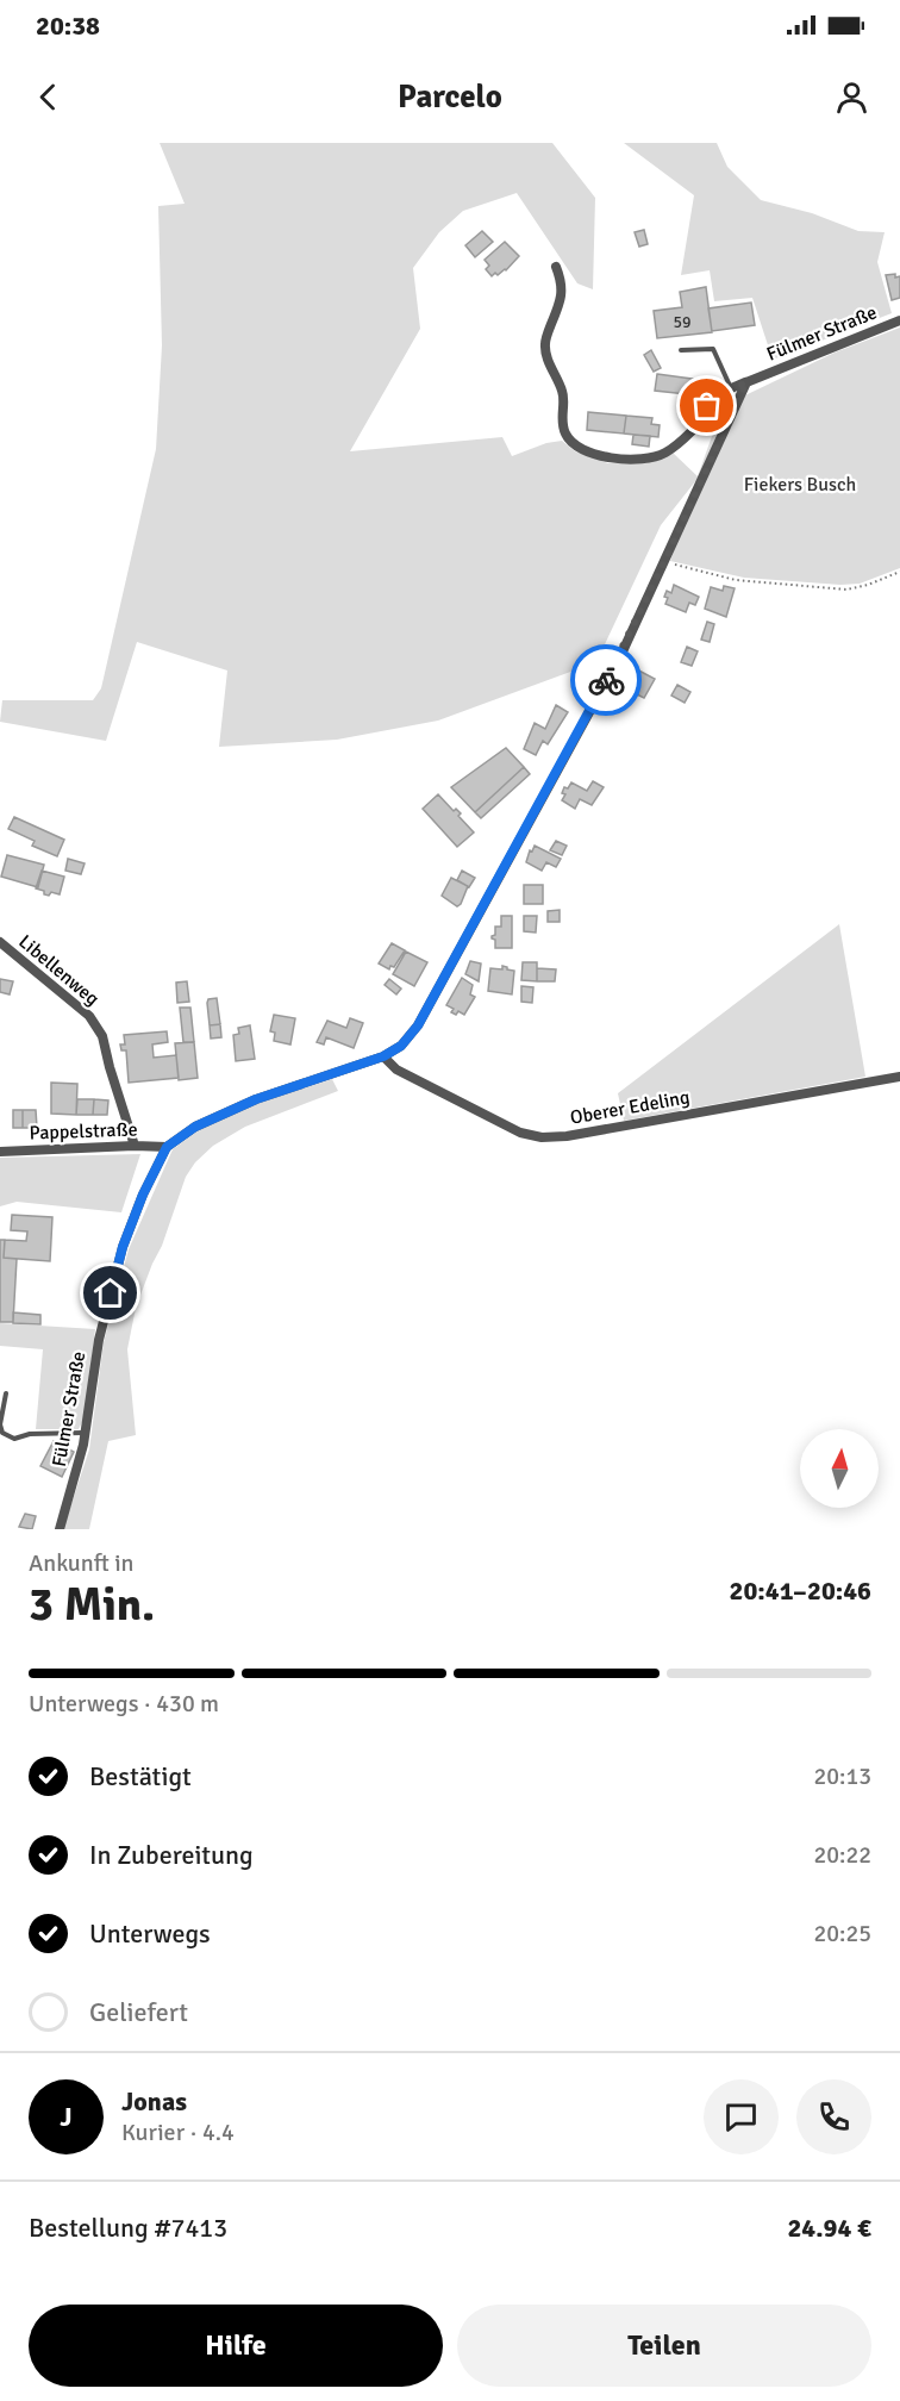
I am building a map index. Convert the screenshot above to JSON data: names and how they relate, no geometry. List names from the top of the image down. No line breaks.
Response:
{"streets":{"street":["Fülmer Straße","Libellenweg","Oberer Edeling","Pappelstraße"]},"crossings":[["Fülmer Straße","Oberer Edeling"],["Fülmer Straße","Pappelstraße"],["Libellenweg","Pappelstraße"]],"parks":["Fiekers Busch"],"house_numbers":["59"],"north":"top","page":{"status":"20:38","header":"Parcelo","heading":["3 Min.","Ankunft in","20:41–20:46"],"panel":["Jonas","Kurier · 4.4","Bestellung #7413","24.94 €"],"bar":"Unterwegs · 430 m","list":[["Bestätigt","20:13"],["In Zubereitung","20:22"],["Unterwegs","20:25"],"Geliefert"],"round":"J","buttons":["Hilfe","Teilen"]}}
